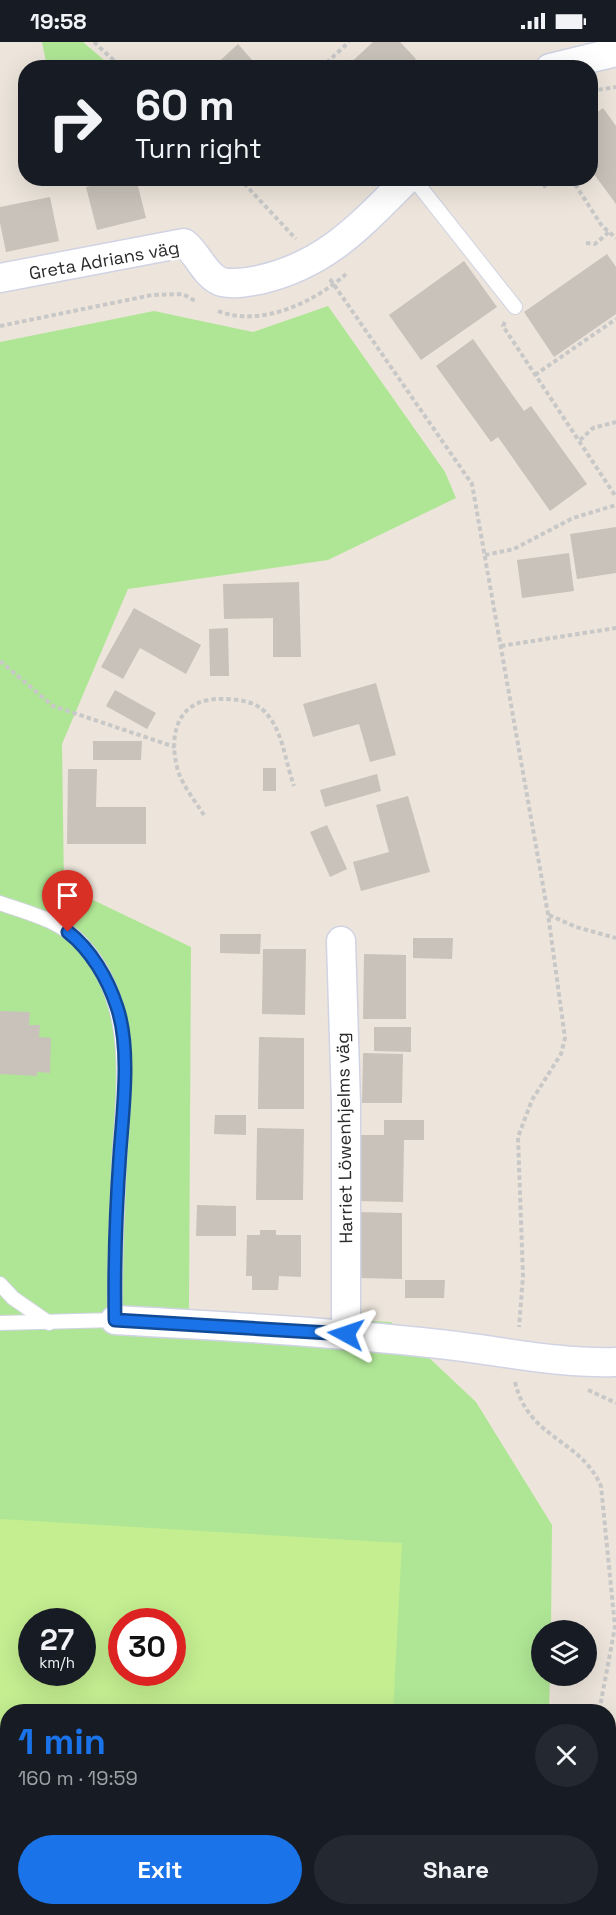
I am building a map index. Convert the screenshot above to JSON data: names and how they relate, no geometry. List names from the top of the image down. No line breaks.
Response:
{"streets":{"street":["Greta Adrians väg","Harriet Löwenhjelms väg"]},"page":{"status":"19:58","turn":["60 m","Turn right"],"speed":"27 km/h","limit":"30","heading":["1 min","160 m · 19:59"],"buttons":["Exit","Share"]}}
